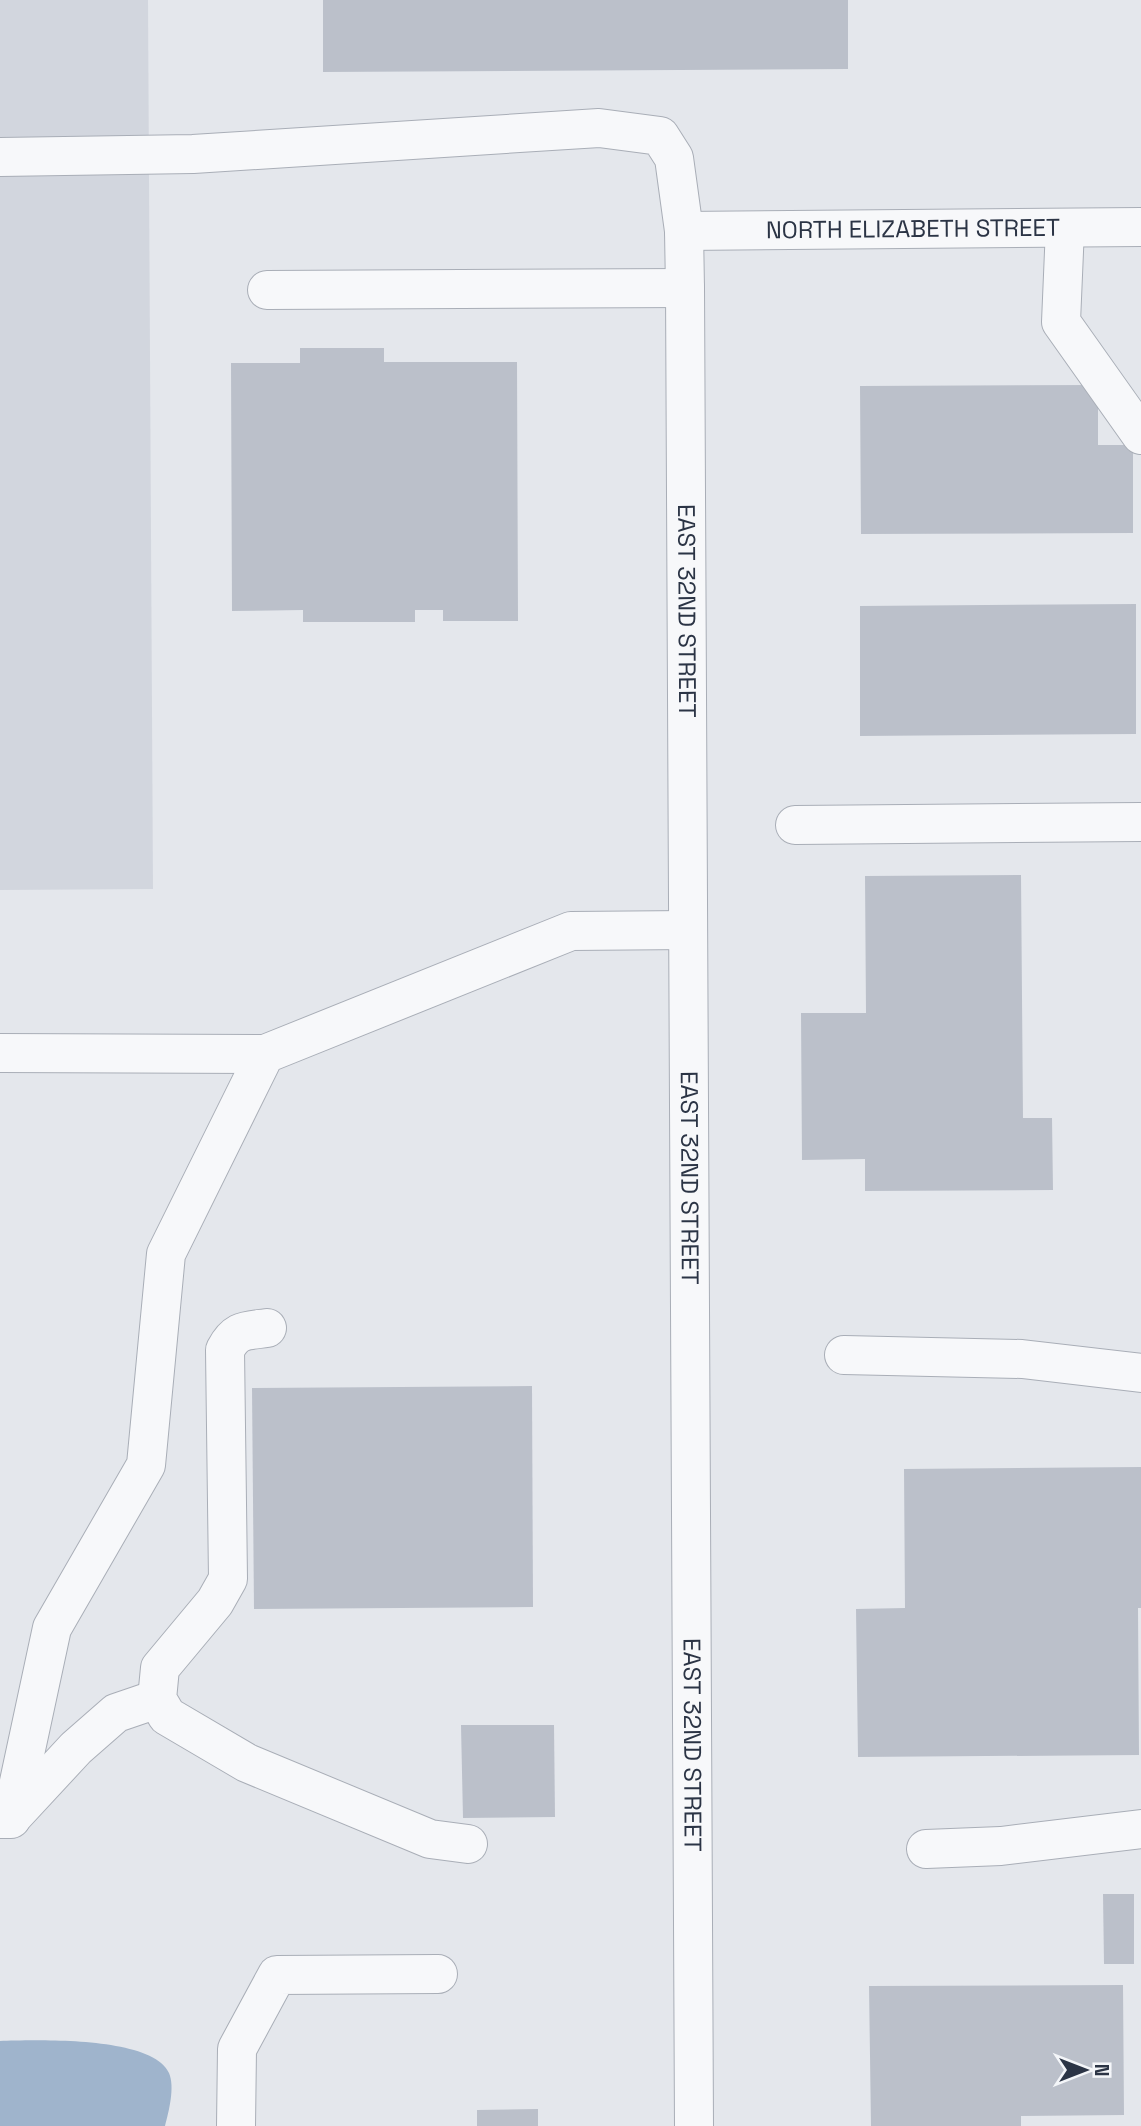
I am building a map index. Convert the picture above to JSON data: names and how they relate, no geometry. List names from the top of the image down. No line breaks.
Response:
{"streets":{"street":["NORTH ELIZABETH STREET","EAST 32ND STREET"]},"crossings":[["NORTH ELIZABETH STREET","EAST 32ND STREET"]],"north":"right"}
